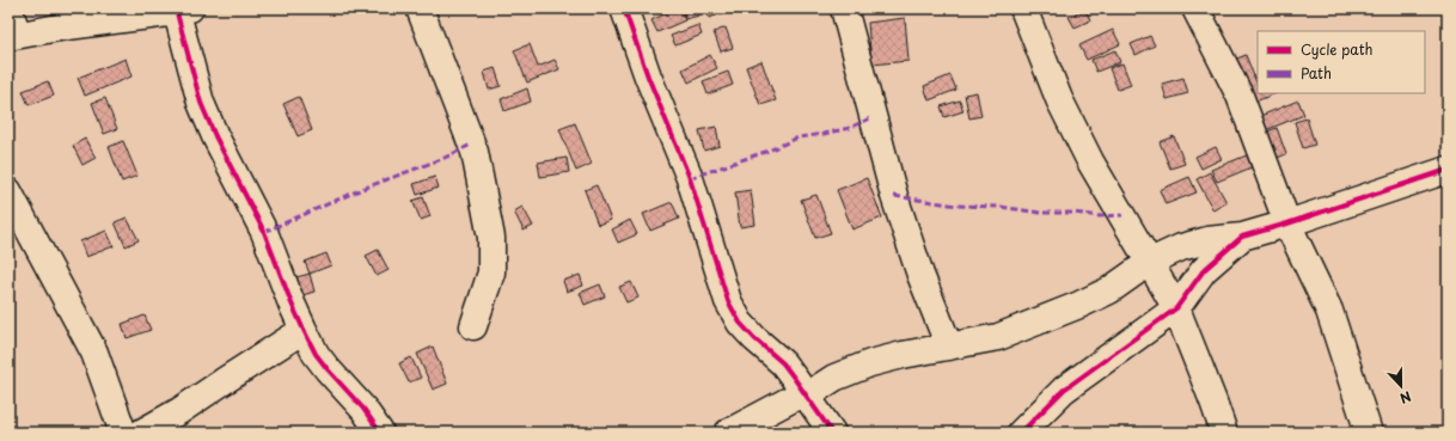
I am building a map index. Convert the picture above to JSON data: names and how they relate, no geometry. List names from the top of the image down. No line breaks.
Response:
{"legend":["Cycle path","Path"],"north":"bottom"}
